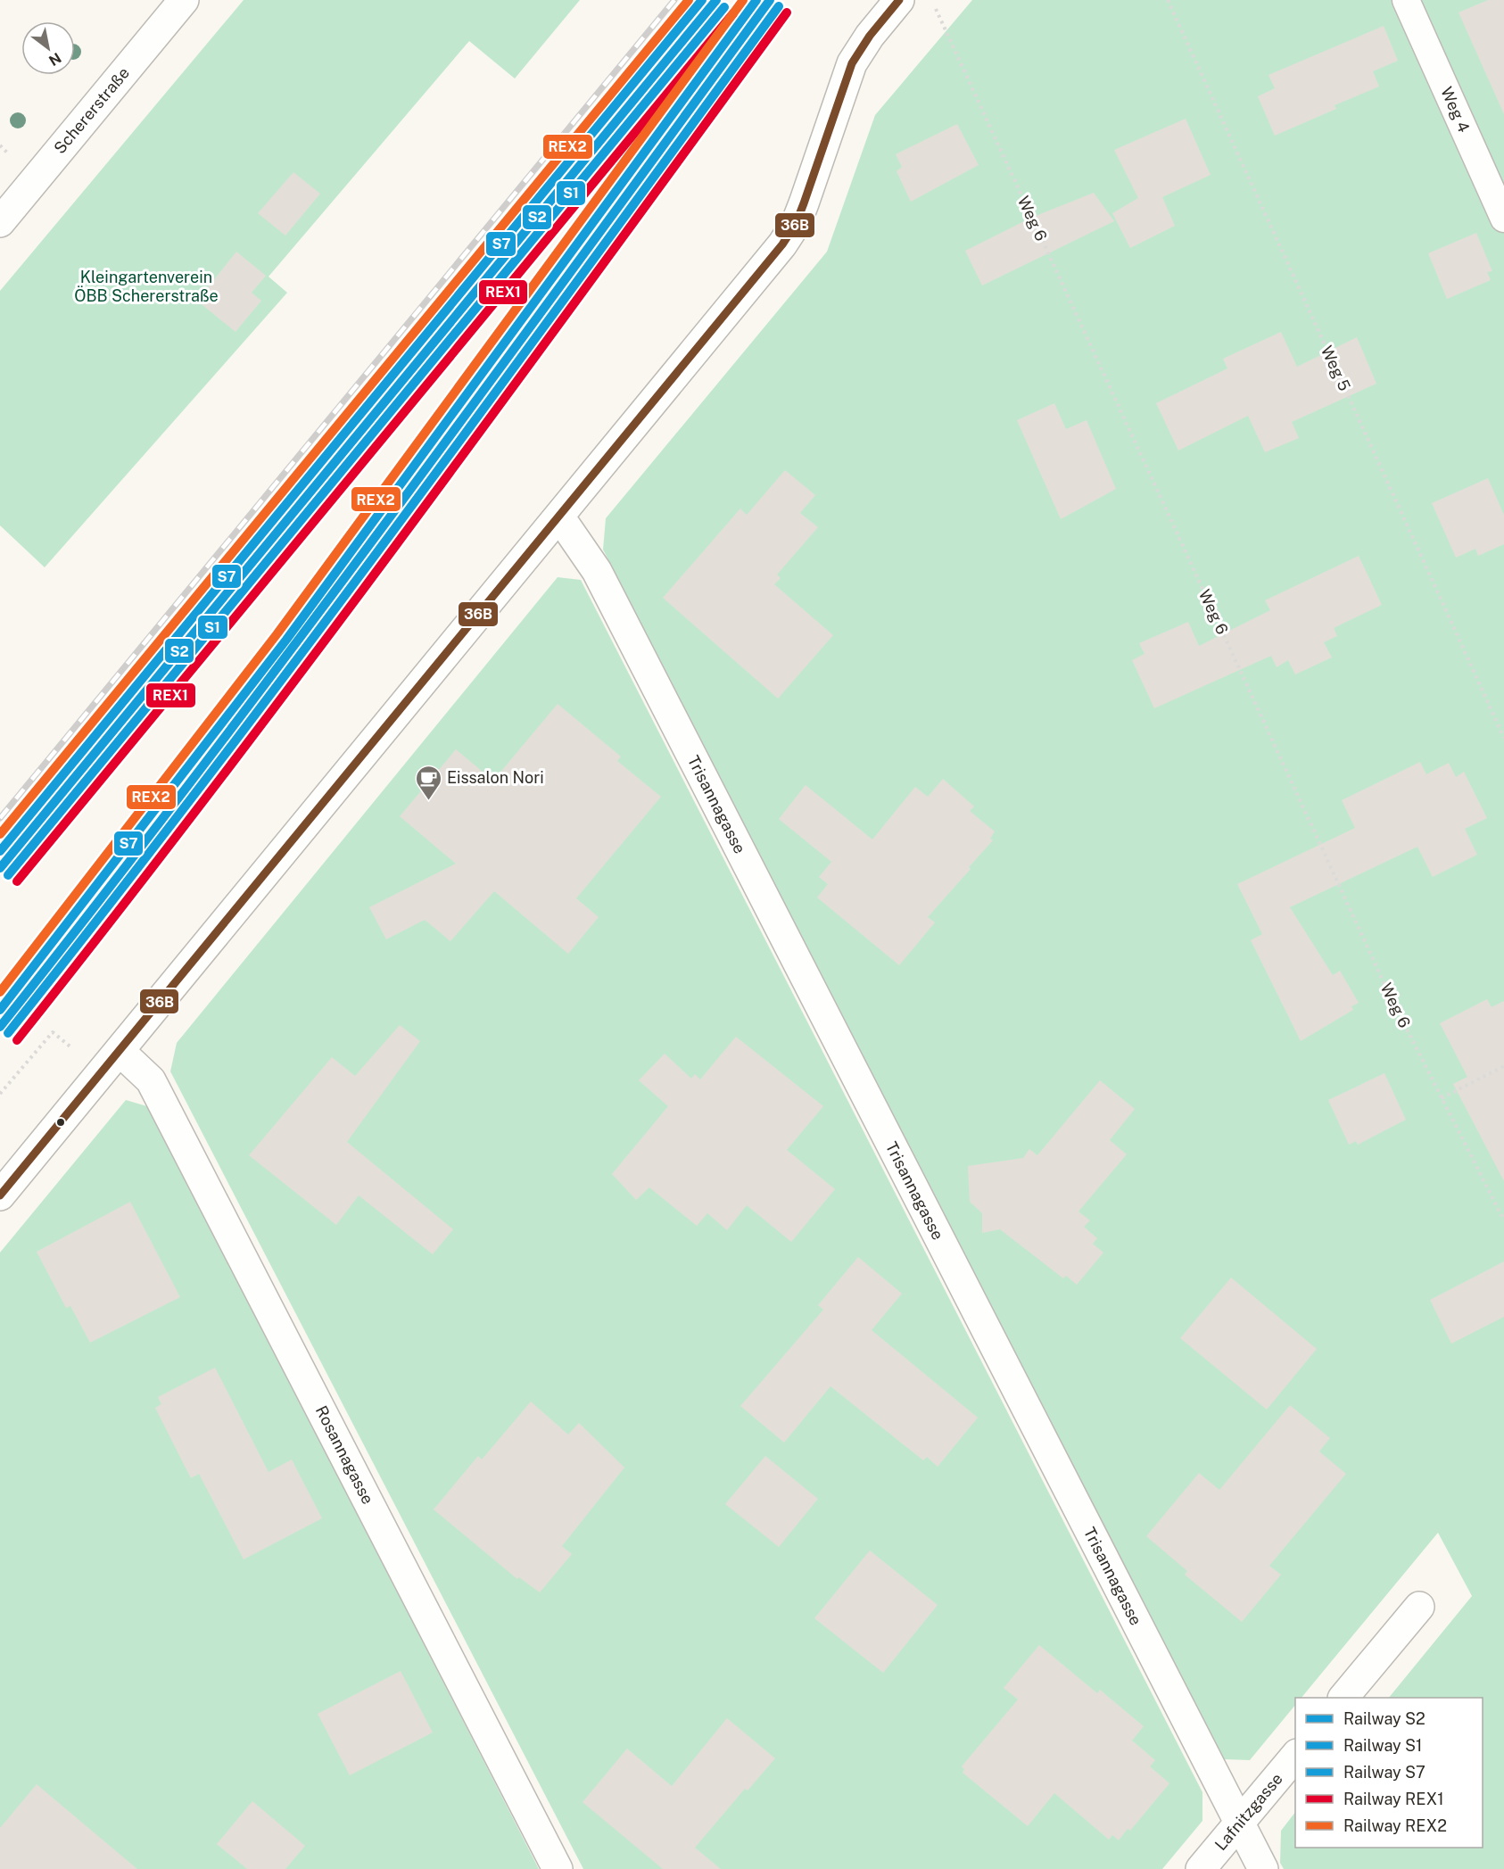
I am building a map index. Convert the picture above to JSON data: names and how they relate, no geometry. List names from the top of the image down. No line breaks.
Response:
{"streets":{"street":["Schererstraße","Trisannagasse","Rosannagasse","Lafnitzgasse"],"lane":["Weg 4"],"path":["Weg 6","Weg 5"]},"crossings":[["Trisannagasse","Lafnitzgasse"]],"parks":["Kleingartenverein ÖBB Schererstraße"],"places":{"cafe":["Eissalon Nori"]},"lines":["rail line S2","rail line S7","rail line REX2","transit line 36B","rail line S1","rail line REX1"],"legend":["Railway S2","Railway S1","Railway S7","Railway REX1","Railway REX2"],"north":"bottom right"}
